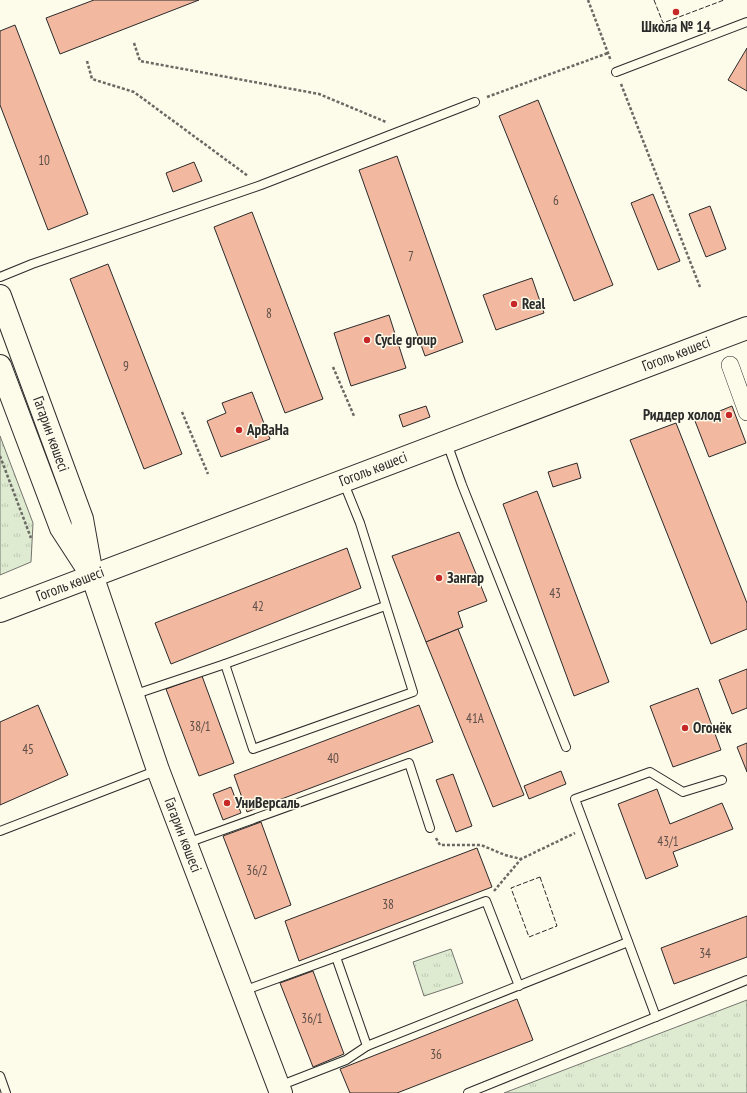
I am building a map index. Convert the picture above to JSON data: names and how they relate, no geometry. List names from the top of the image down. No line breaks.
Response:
{"streets":{"street":["Гоголь көшесі","Гагарин көшесі"]},"crossings":[["Гоголь көшесі","Гагарин көшесі"]],"places":["Школа № 14","Real","Cycle group","Риддер холод","АрВаНа","Зангар","Огонёк","УниВерсаль"],"house_numbers":["10","6","7","8","9","43","42","41А","38/1","45","40","43/1","36/2","38","34","36/1","36"]}
